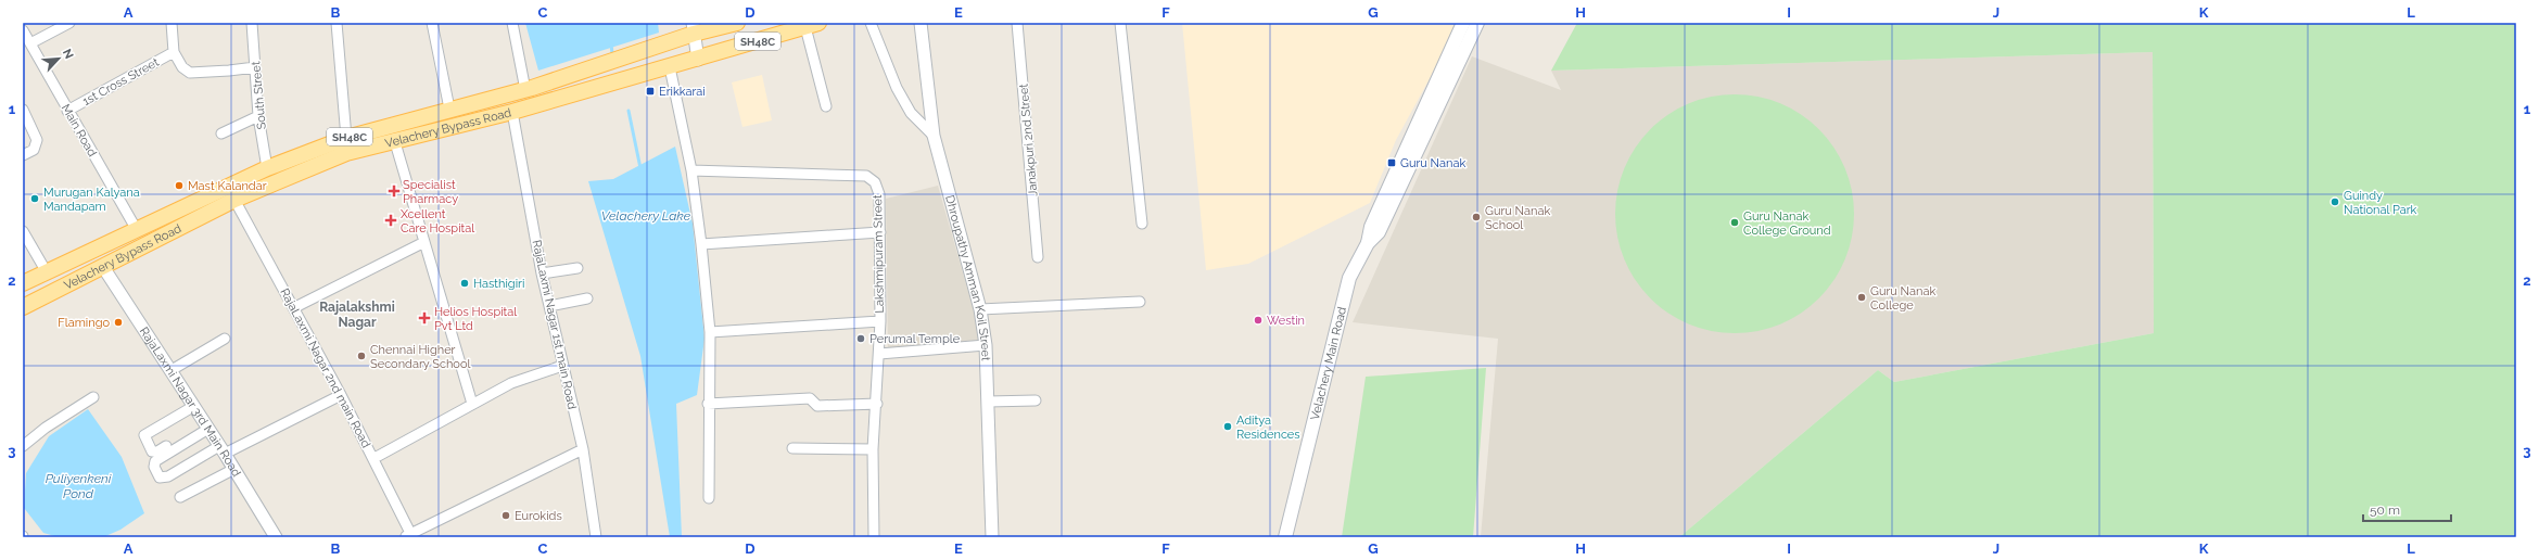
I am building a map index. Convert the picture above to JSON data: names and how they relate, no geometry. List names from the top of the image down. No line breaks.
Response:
{"streets":{"main road":["SH48C","Velachery Bypass Road","Velachery Main Road"],"street":["1st Cross Street","South Street","Main Road","Janakpuri 2nd Street","Lakshmipuram Street","Dhroupathy Amman Koil Street","RajaLaxmi Nagar 1st main Road","RajaLaxmi Nagar 2nd main Road","RajaLaxmi Nagar 3rd Main Road"]},"crossings":[["1st Cross Street","Main Road"],["South Street","Velachery Bypass Road"],["Velachery Bypass Road","Main Road"],["Velachery Bypass Road","RajaLaxmi Nagar 1st main Road"],["Velachery Bypass Road","RajaLaxmi Nagar 2nd main Road"],["Velachery Bypass Road","RajaLaxmi Nagar 3rd Main Road"]],"districts":["Rajalakshmi Nagar"],"water":["Velachery Lake","Puliyenkeni Pond"],"places":{"transit":["Erikkarai","Guru Nanak"],"other":["Mast Kalandar","Murugan Kalyana Mandapam","Guindy National Park","Guru Nanak School","Guru Nanak College Ground","Hasthigiri","Guru Nanak College","Westin","Flamingo","Perumal Temple","Chennai Higher Secondary School","Aditya Residences","Eurokids"],"health":["Specialist Pharmacy","Xcellent Care Hospital","Helios Hospital Pvt Ltd"]},"scale_bar":"50 m","north":"top right","grid":{"columns":["A","B","C","D","E","F","G","H","I","J","K","L"],"rows":["1","2","3"]}}
